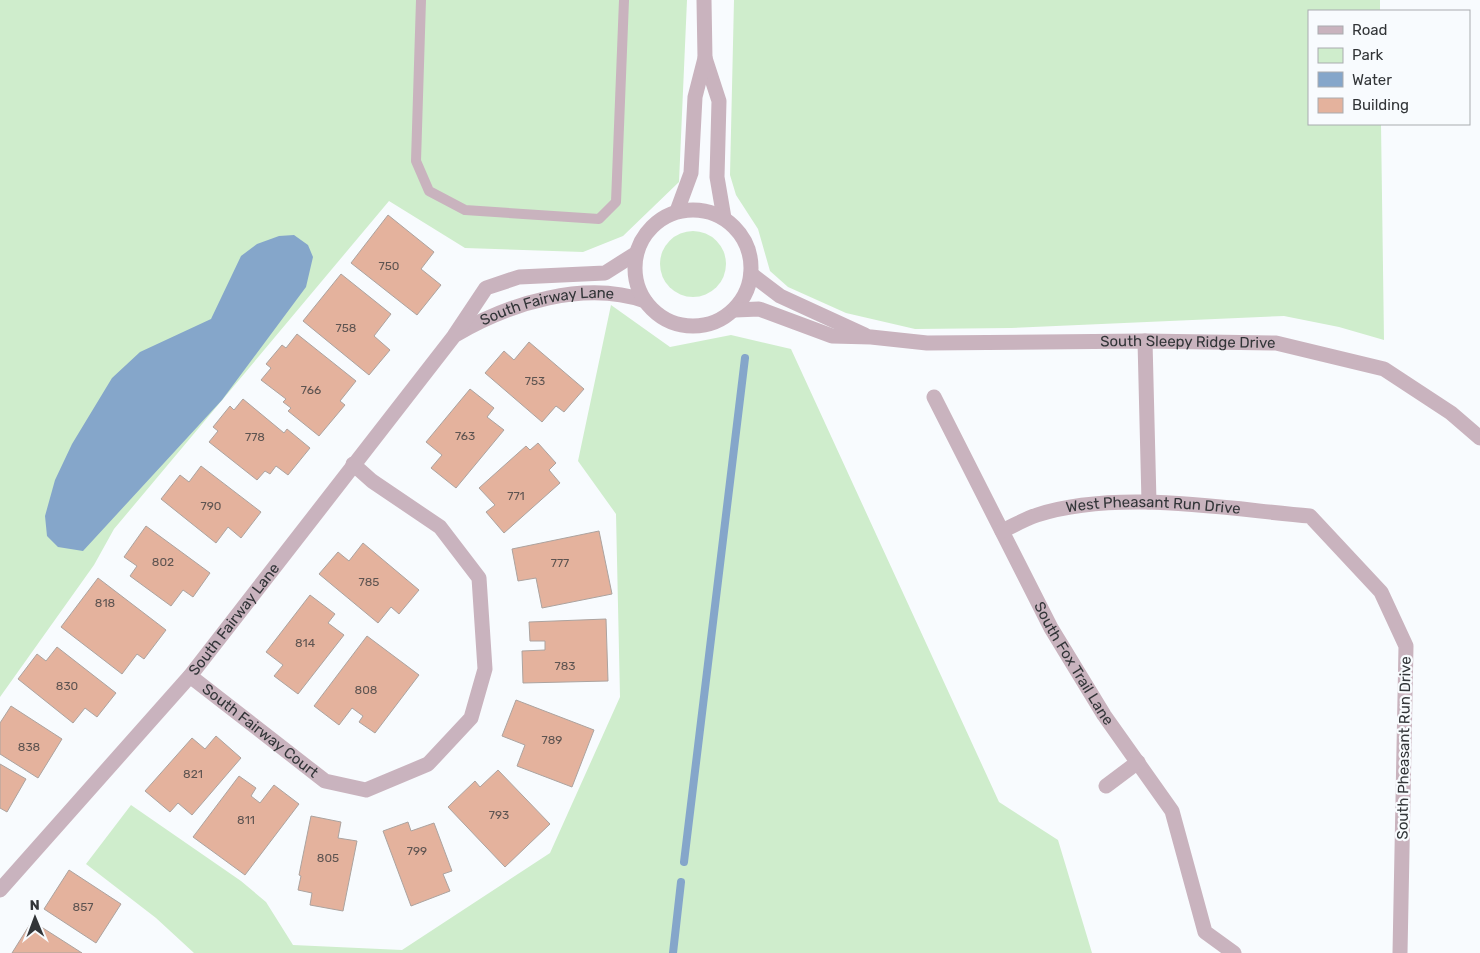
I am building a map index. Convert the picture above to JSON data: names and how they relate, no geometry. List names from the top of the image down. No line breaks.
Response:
{"streets":{"street":["South Fairway Lane","South Sleepy Ridge Drive","West Pheasant Run Drive","South Fox Trail Lane","South Fairway Court","South Pheasant Run Drive"]},"crossings":[["South Fairway Lane","South Sleepy Ridge Drive"],["South Fairway Lane","South Fairway Court"],["West Pheasant Run Drive","South Fox Trail Lane"],["West Pheasant Run Drive","South Pheasant Run Drive"]],"house_numbers":["750","758","753","766","763","778","771","790","802","777","785","818","814","783","830","808","789","838","821","793","811","799","805","857"],"legend":["Road","Park","Water","Building"],"north":"top"}
